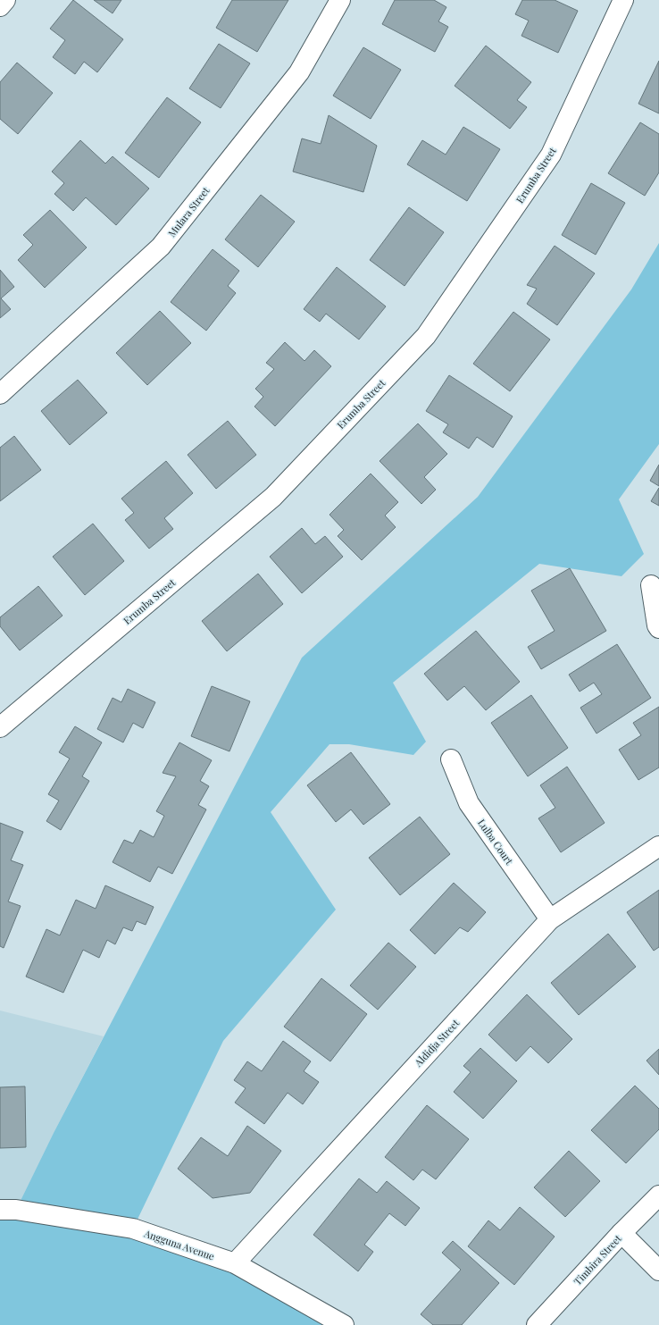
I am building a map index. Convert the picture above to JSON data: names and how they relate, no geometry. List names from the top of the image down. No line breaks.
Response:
{"streets":{"street":["Erumba Street","Mulara Street","Lulba Court","Aldidja Street","Angguna Avenue","Timbira Street"]},"crossings":[["Lulba Court","Aldidja Street"],["Aldidja Street","Angguna Avenue"]]}
